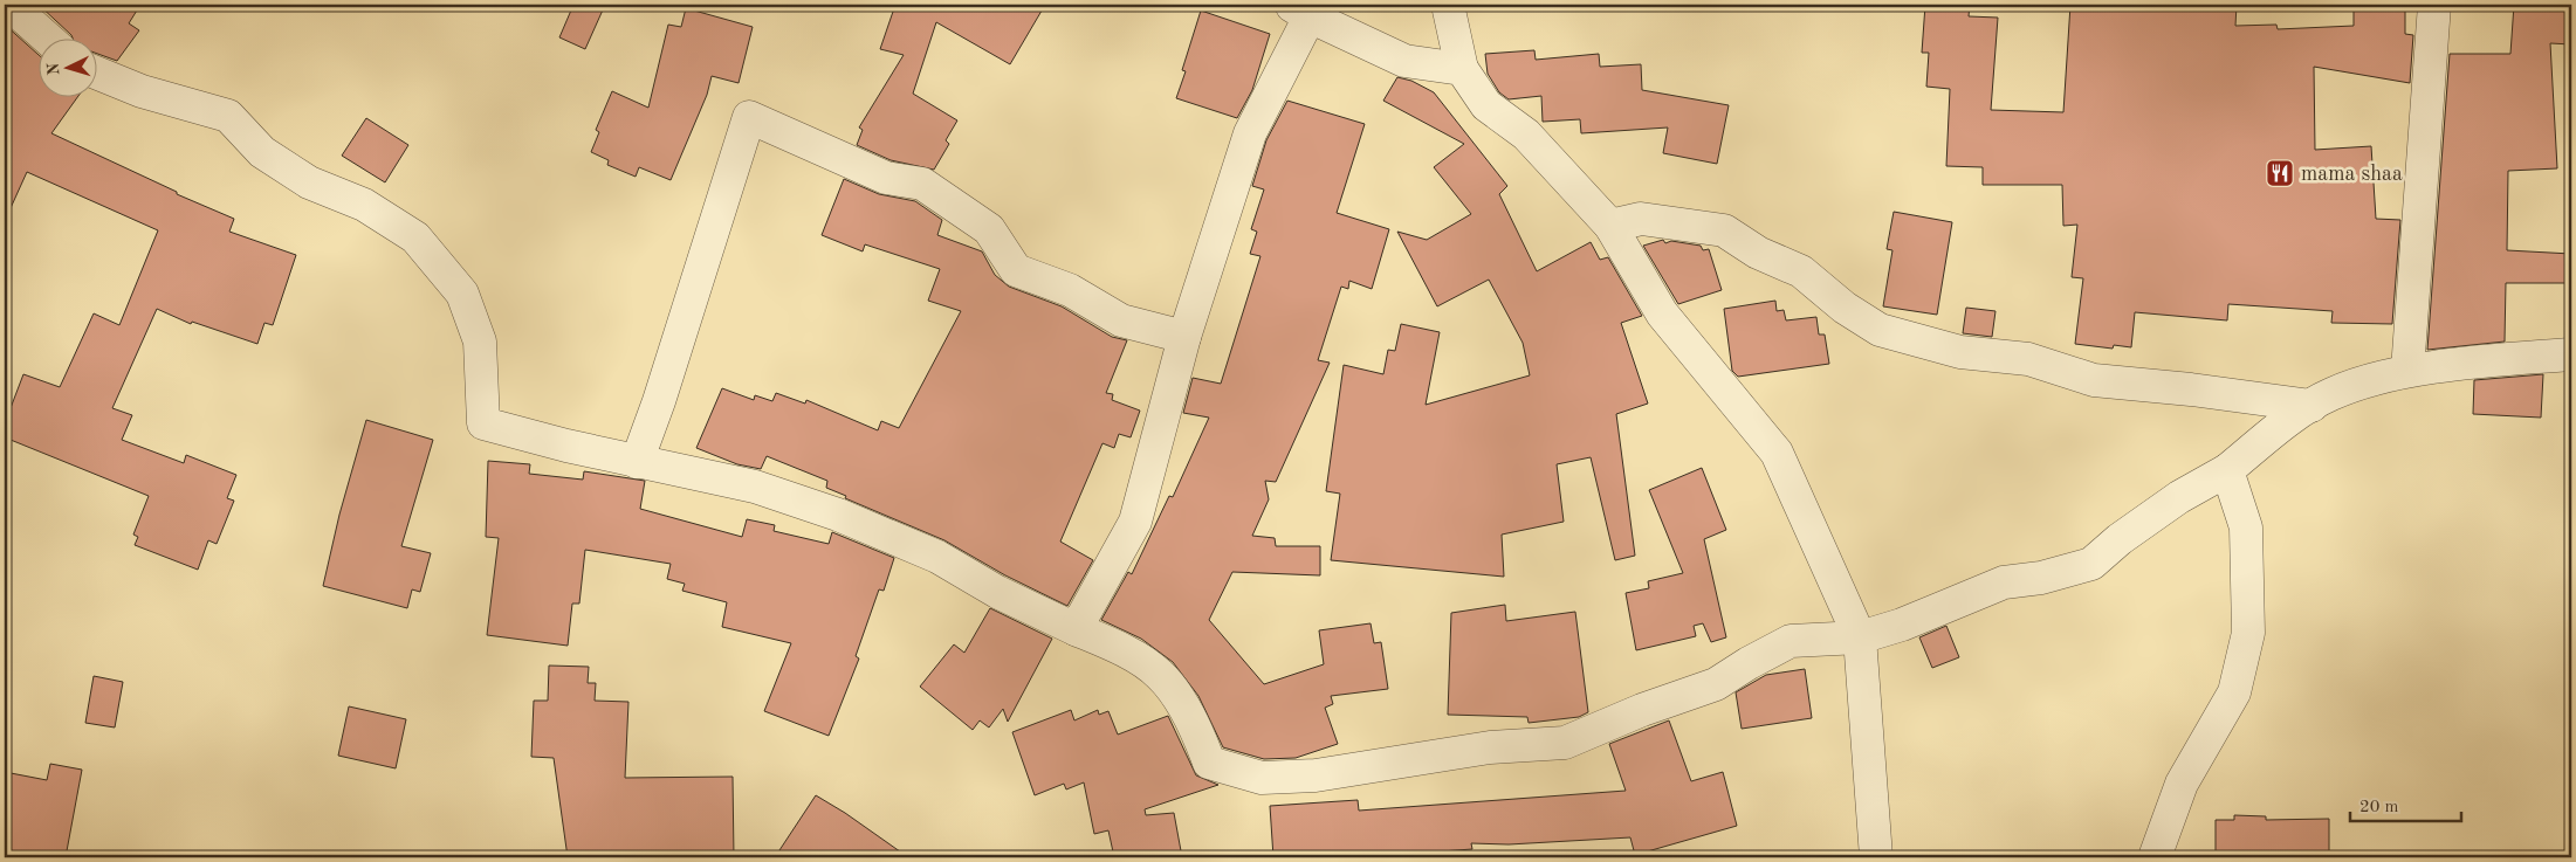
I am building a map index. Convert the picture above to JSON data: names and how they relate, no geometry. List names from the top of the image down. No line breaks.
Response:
{"places":{"restaurant":["mama shaa"]},"scale_bar":"20 m","north":"left"}
